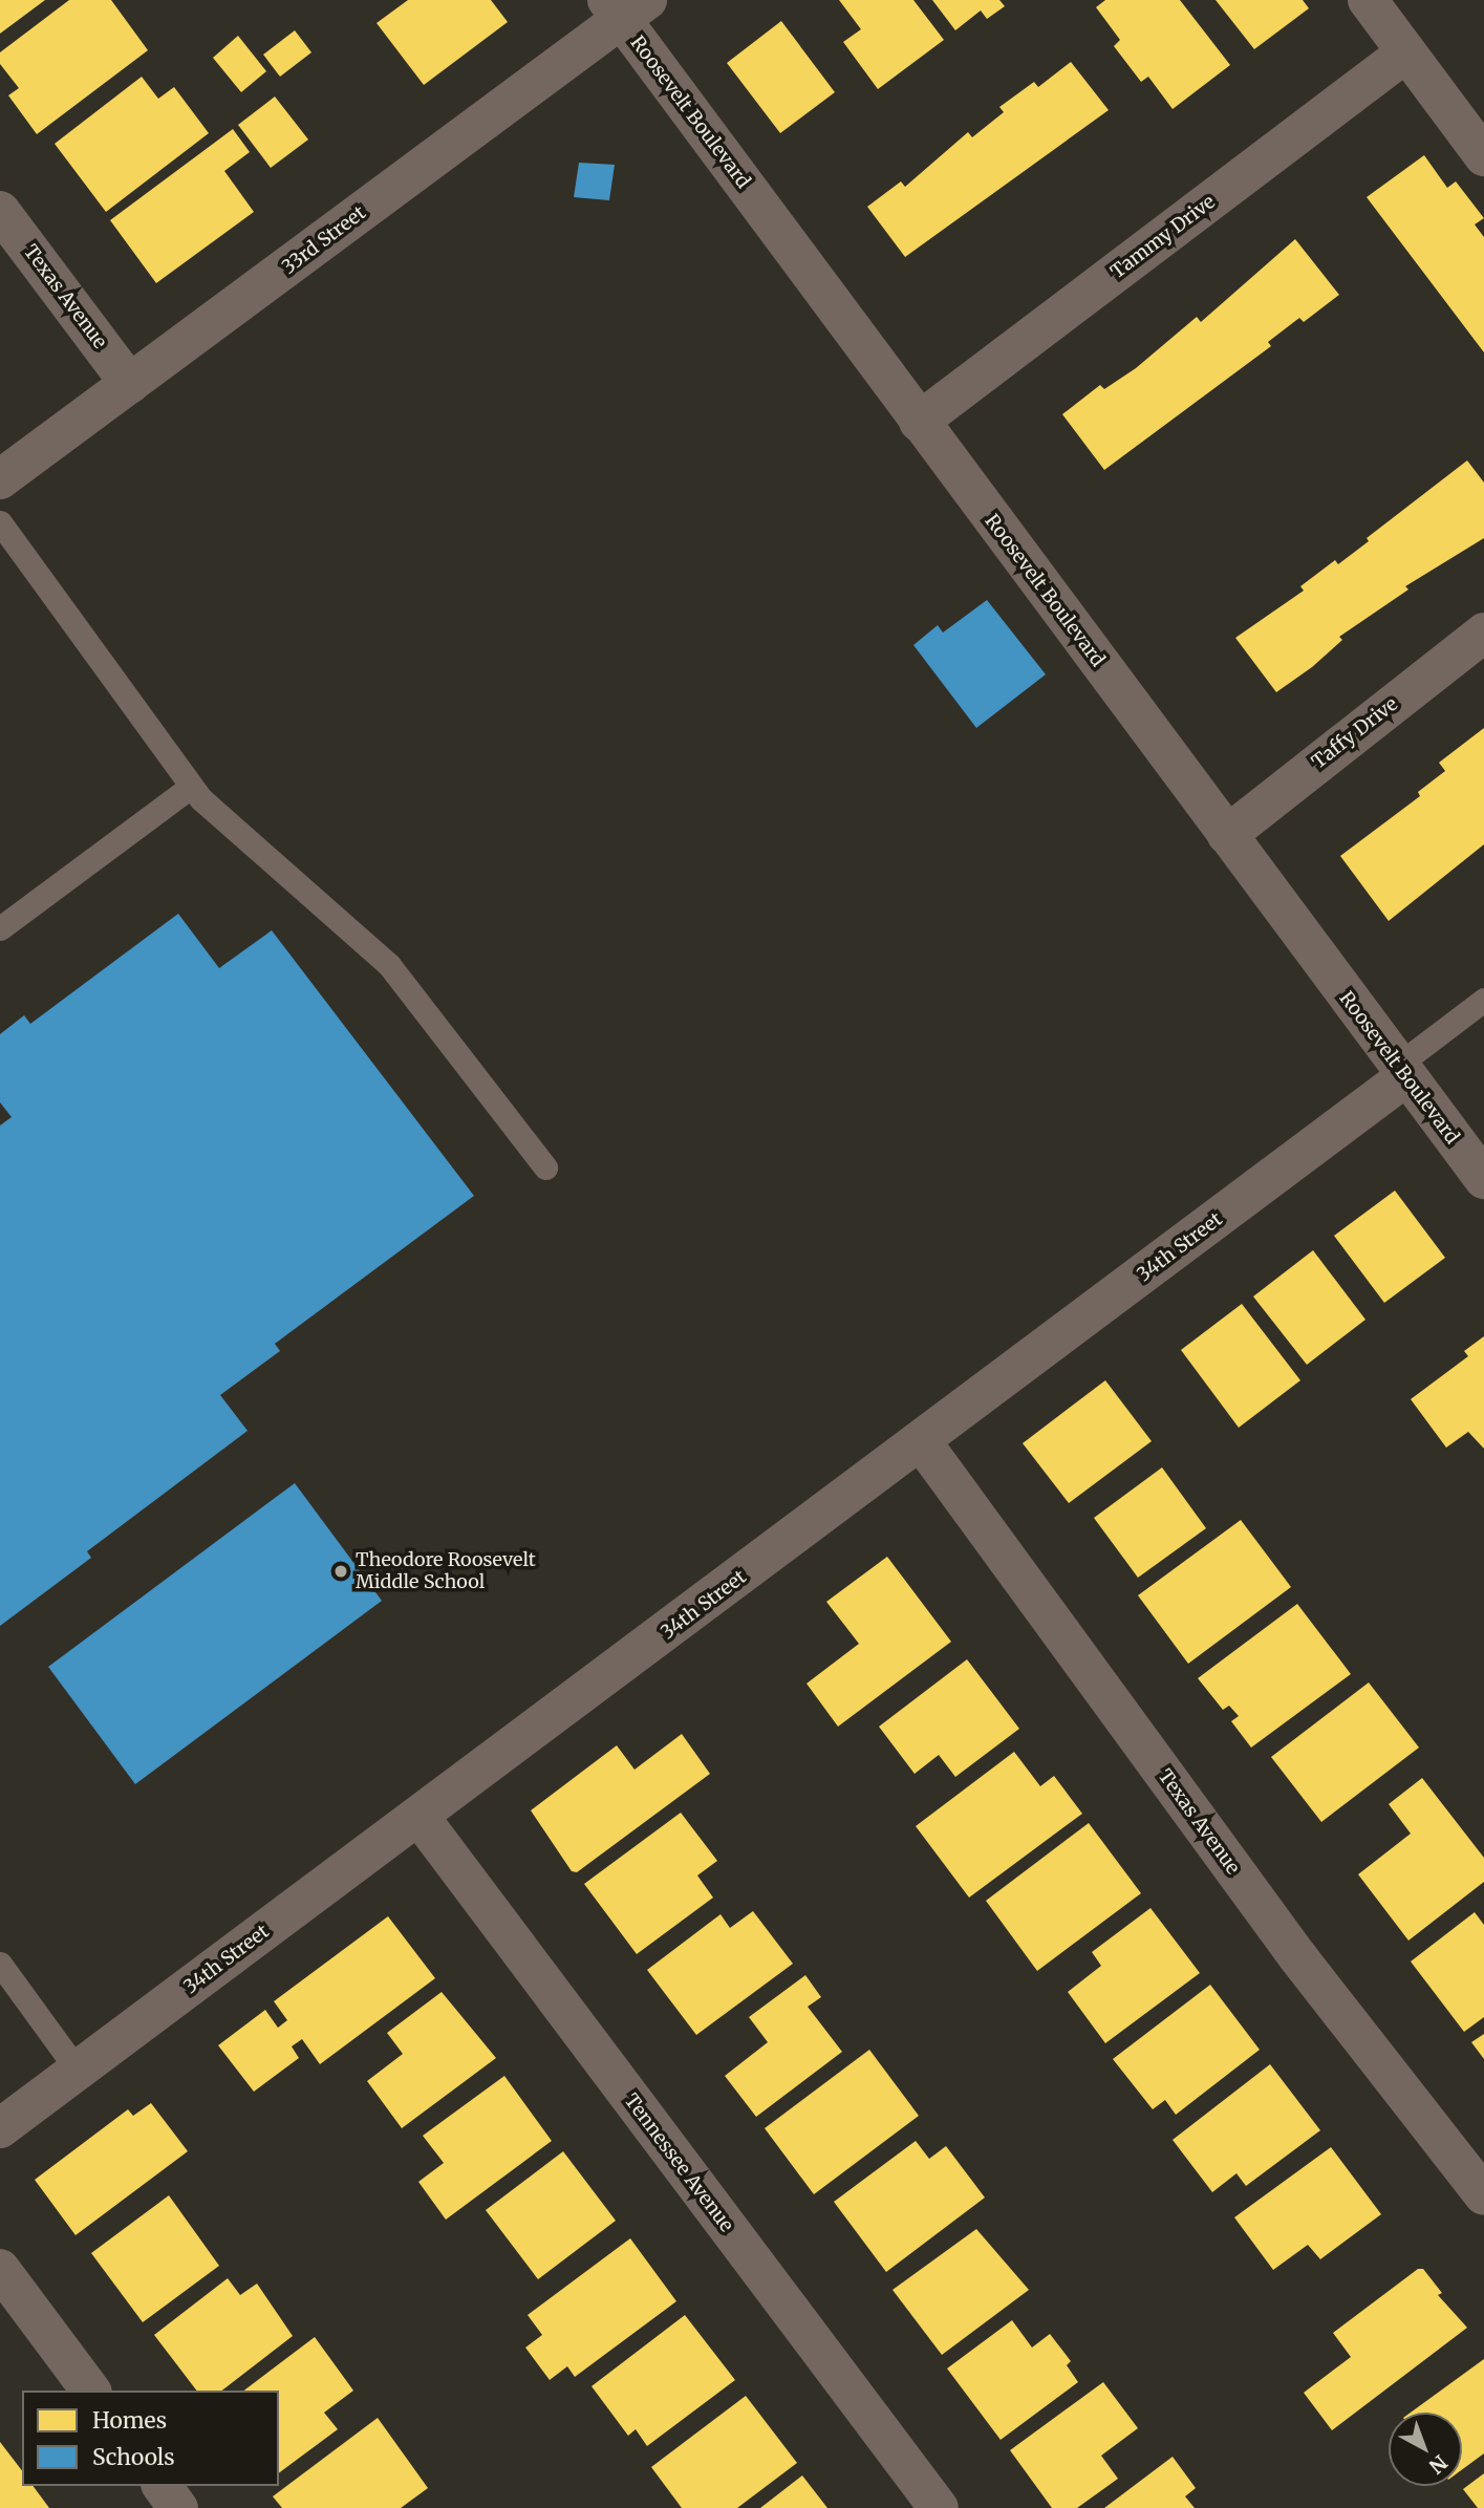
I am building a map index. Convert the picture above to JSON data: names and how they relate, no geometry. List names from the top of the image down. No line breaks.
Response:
{"streets":{"street":["Roosevelt Boulevard","Tammy Drive","33rd Street","Texas Avenue","Taffy Drive","34th Street","Tennessee Avenue"]},"crossings":[["Roosevelt Boulevard","Tammy Drive"],["Roosevelt Boulevard","33rd Street"],["Roosevelt Boulevard","Taffy Drive"],["Roosevelt Boulevard","34th Street"],["33rd Street","Texas Avenue"],["Texas Avenue","34th Street"],["34th Street","Tennessee Avenue"]],"places":["Theodore Roosevelt Middle School"],"legend":["Homes","Schools"],"north":"bottom right"}
